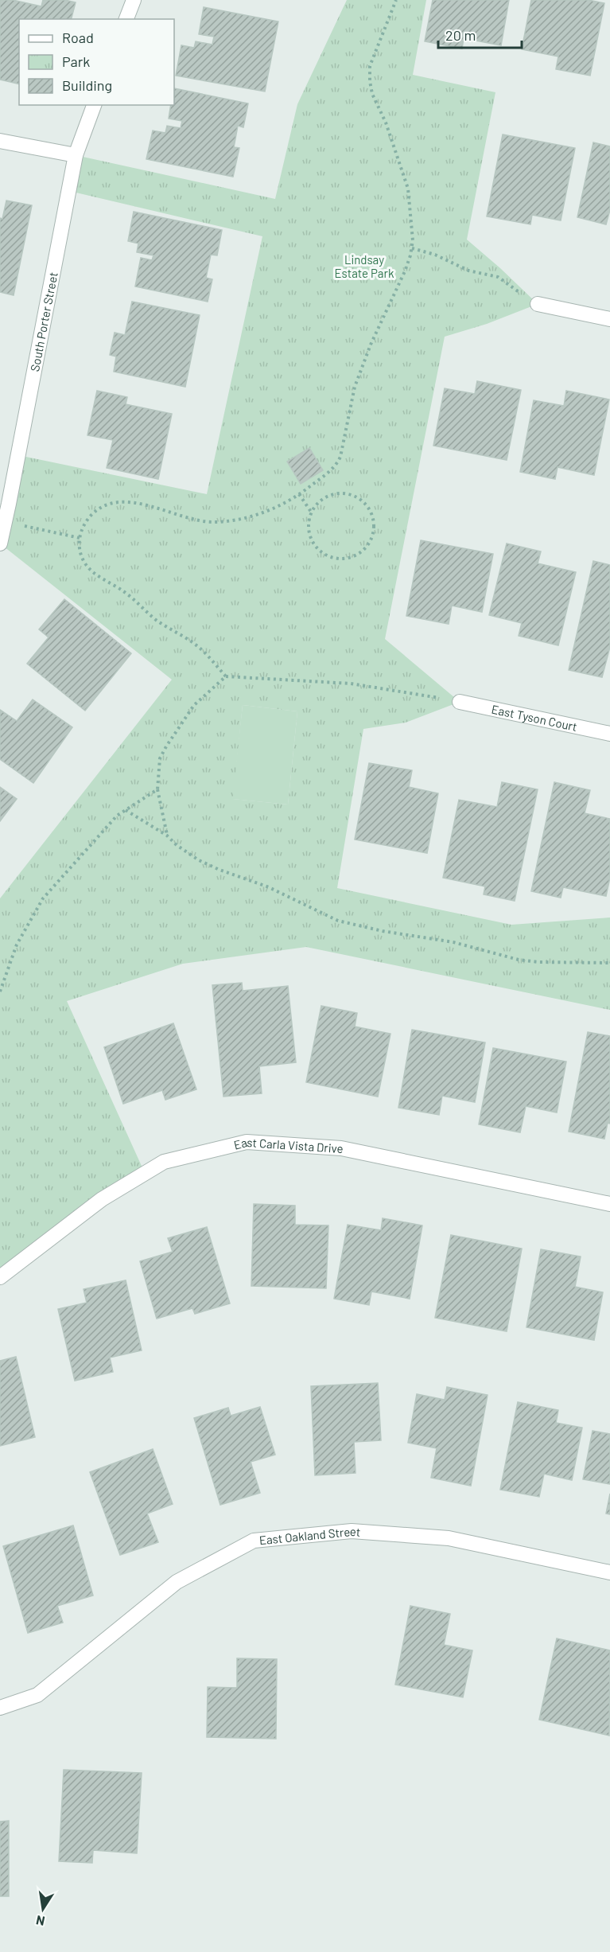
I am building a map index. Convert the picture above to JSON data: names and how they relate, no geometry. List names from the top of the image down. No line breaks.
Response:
{"streets":{"street":["South Porter Street","East Tyson Court","East Carla Vista Drive","East Oakland Street"]},"parks":["Lindsay Estate Park"],"legend":["Road","Park","Building"],"scale_bar":"20 m","north":"bottom"}
